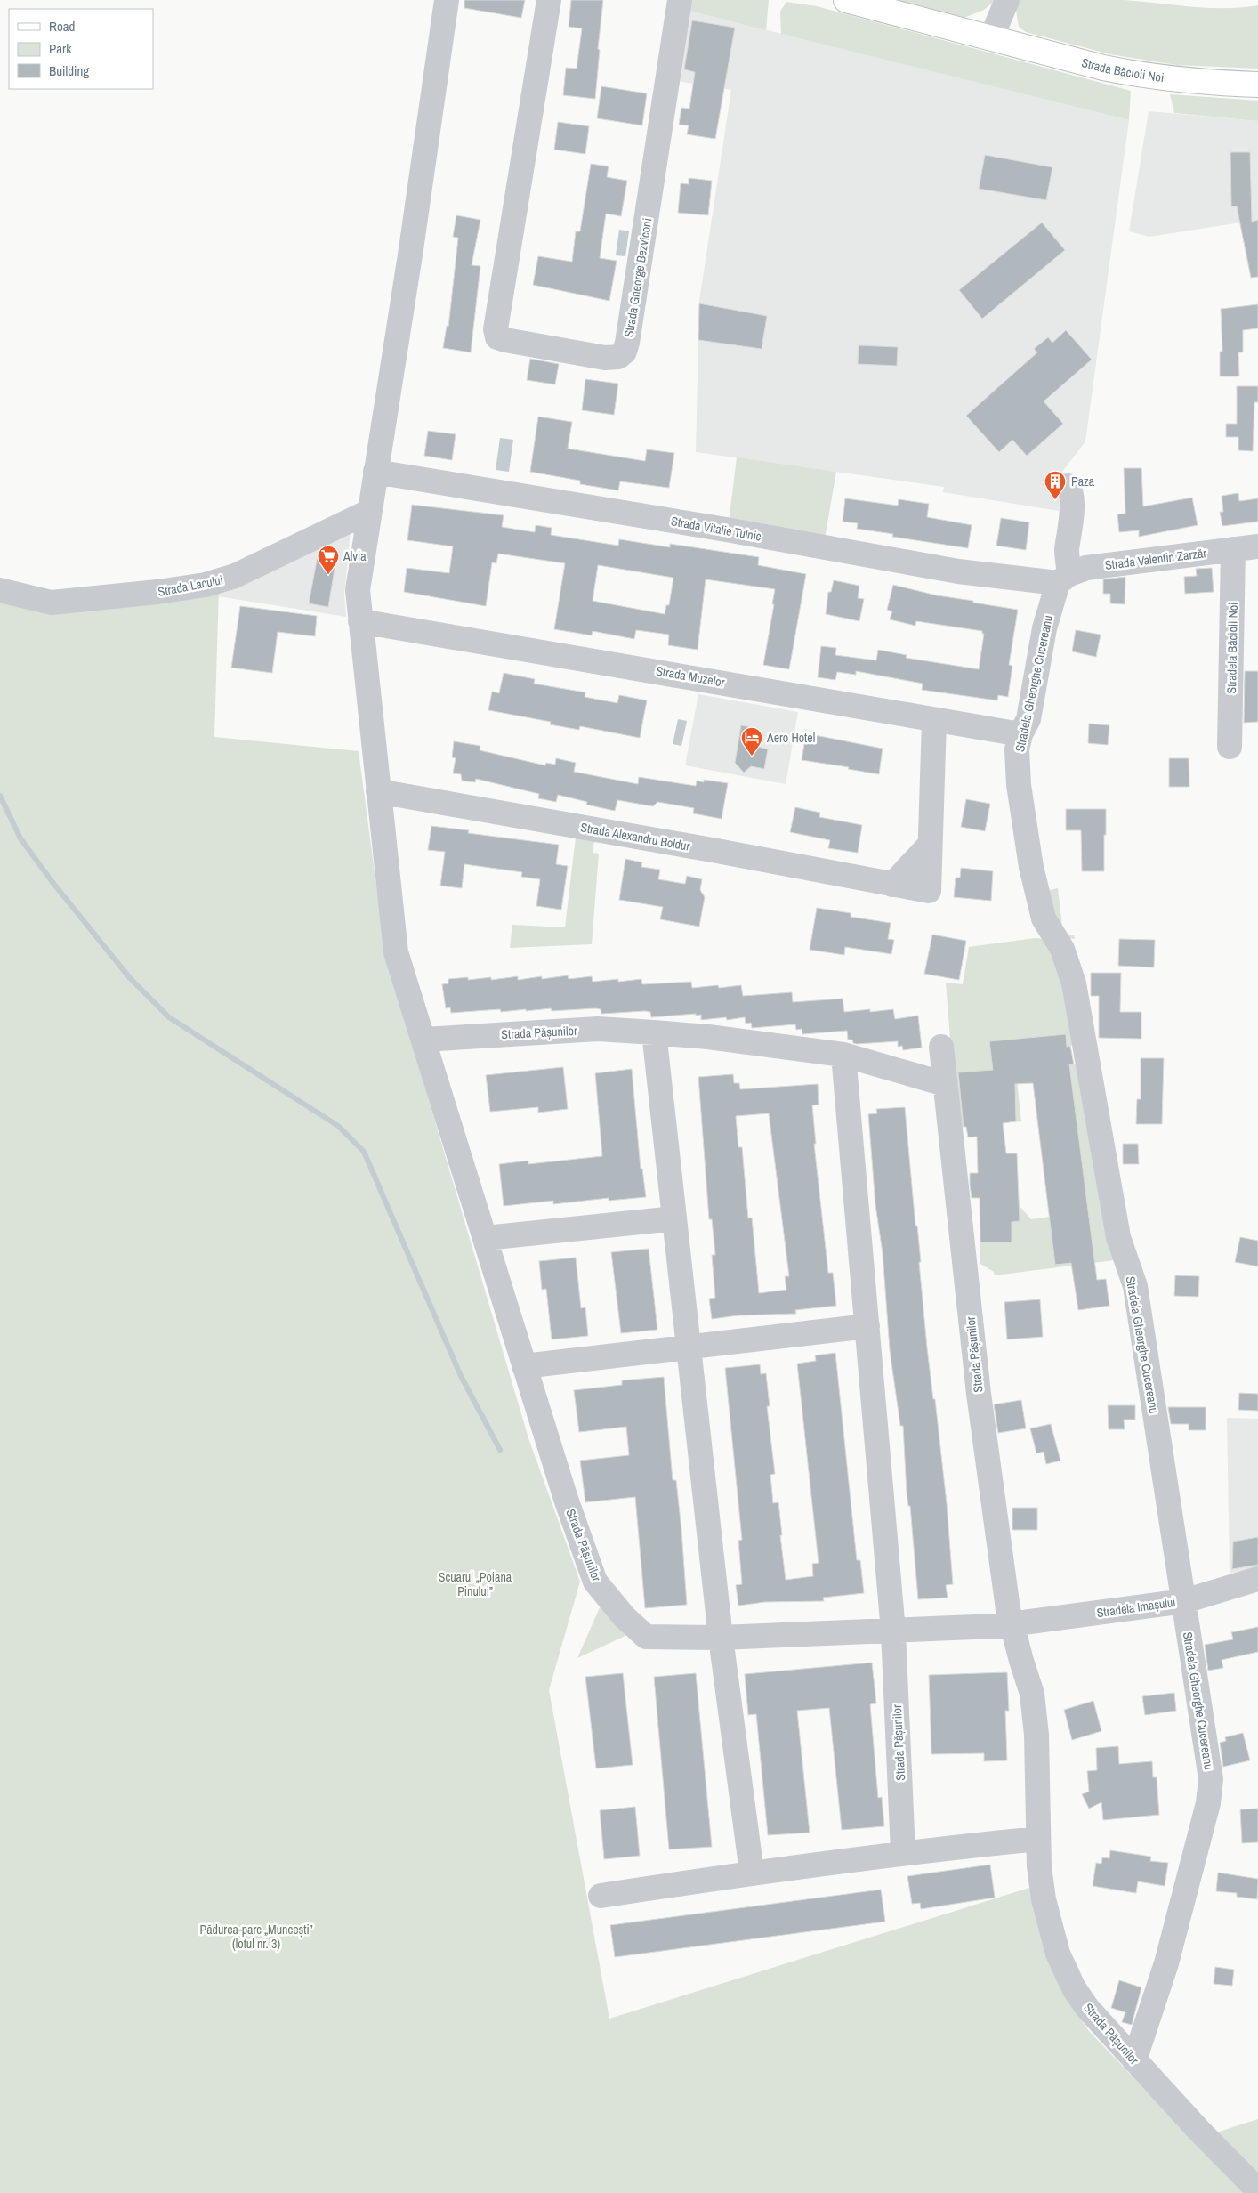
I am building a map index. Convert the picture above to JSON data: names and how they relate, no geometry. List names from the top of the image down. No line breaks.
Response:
{"streets":{"main road":["Strada Băcioii Noi"],"street":["Strada Gheorge Bezviconi","Strada Vitalie Tulnic","Strada Valentin Zarzăr","Strada Lacului","Stradela Băcioii Noi","Strada Muzelor","Stradela Gheorghe Cucereanu","Strada Alexandru Boldur","Strada Pășunilor","Stradela Imașului"]},"crossings":[["Strada Vitalie Tulnic","Strada Valentin Zarzăr"],["Strada Vitalie Tulnic","Stradela Gheorghe Cucereanu"],["Strada Vitalie Tulnic","Strada Pășunilor"],["Strada Valentin Zarzăr","Stradela Băcioii Noi"],["Strada Valentin Zarzăr","Stradela Gheorghe Cucereanu"],["Strada Lacului","Strada Pășunilor"],["Strada Muzelor","Stradela Gheorghe Cucereanu"],["Strada Muzelor","Strada Alexandru Boldur"],["Strada Muzelor","Strada Pășunilor"],["Stradela Gheorghe Cucereanu","Strada Pășunilor"],["Stradela Gheorghe Cucereanu","Stradela Imașului"],["Strada Alexandru Boldur","Strada Pășunilor"],["Strada Pășunilor","Stradela Imașului"]],"parks":["Scuarul „Poiana Pinului”","Pădurea-parc „Muncești” (lotul nr. 3)"],"places":{"building":["Paza"],"supermarket":["Alvia"],"hotel":["Aero Hotel"]},"legend":["Road","Park","Building"]}
